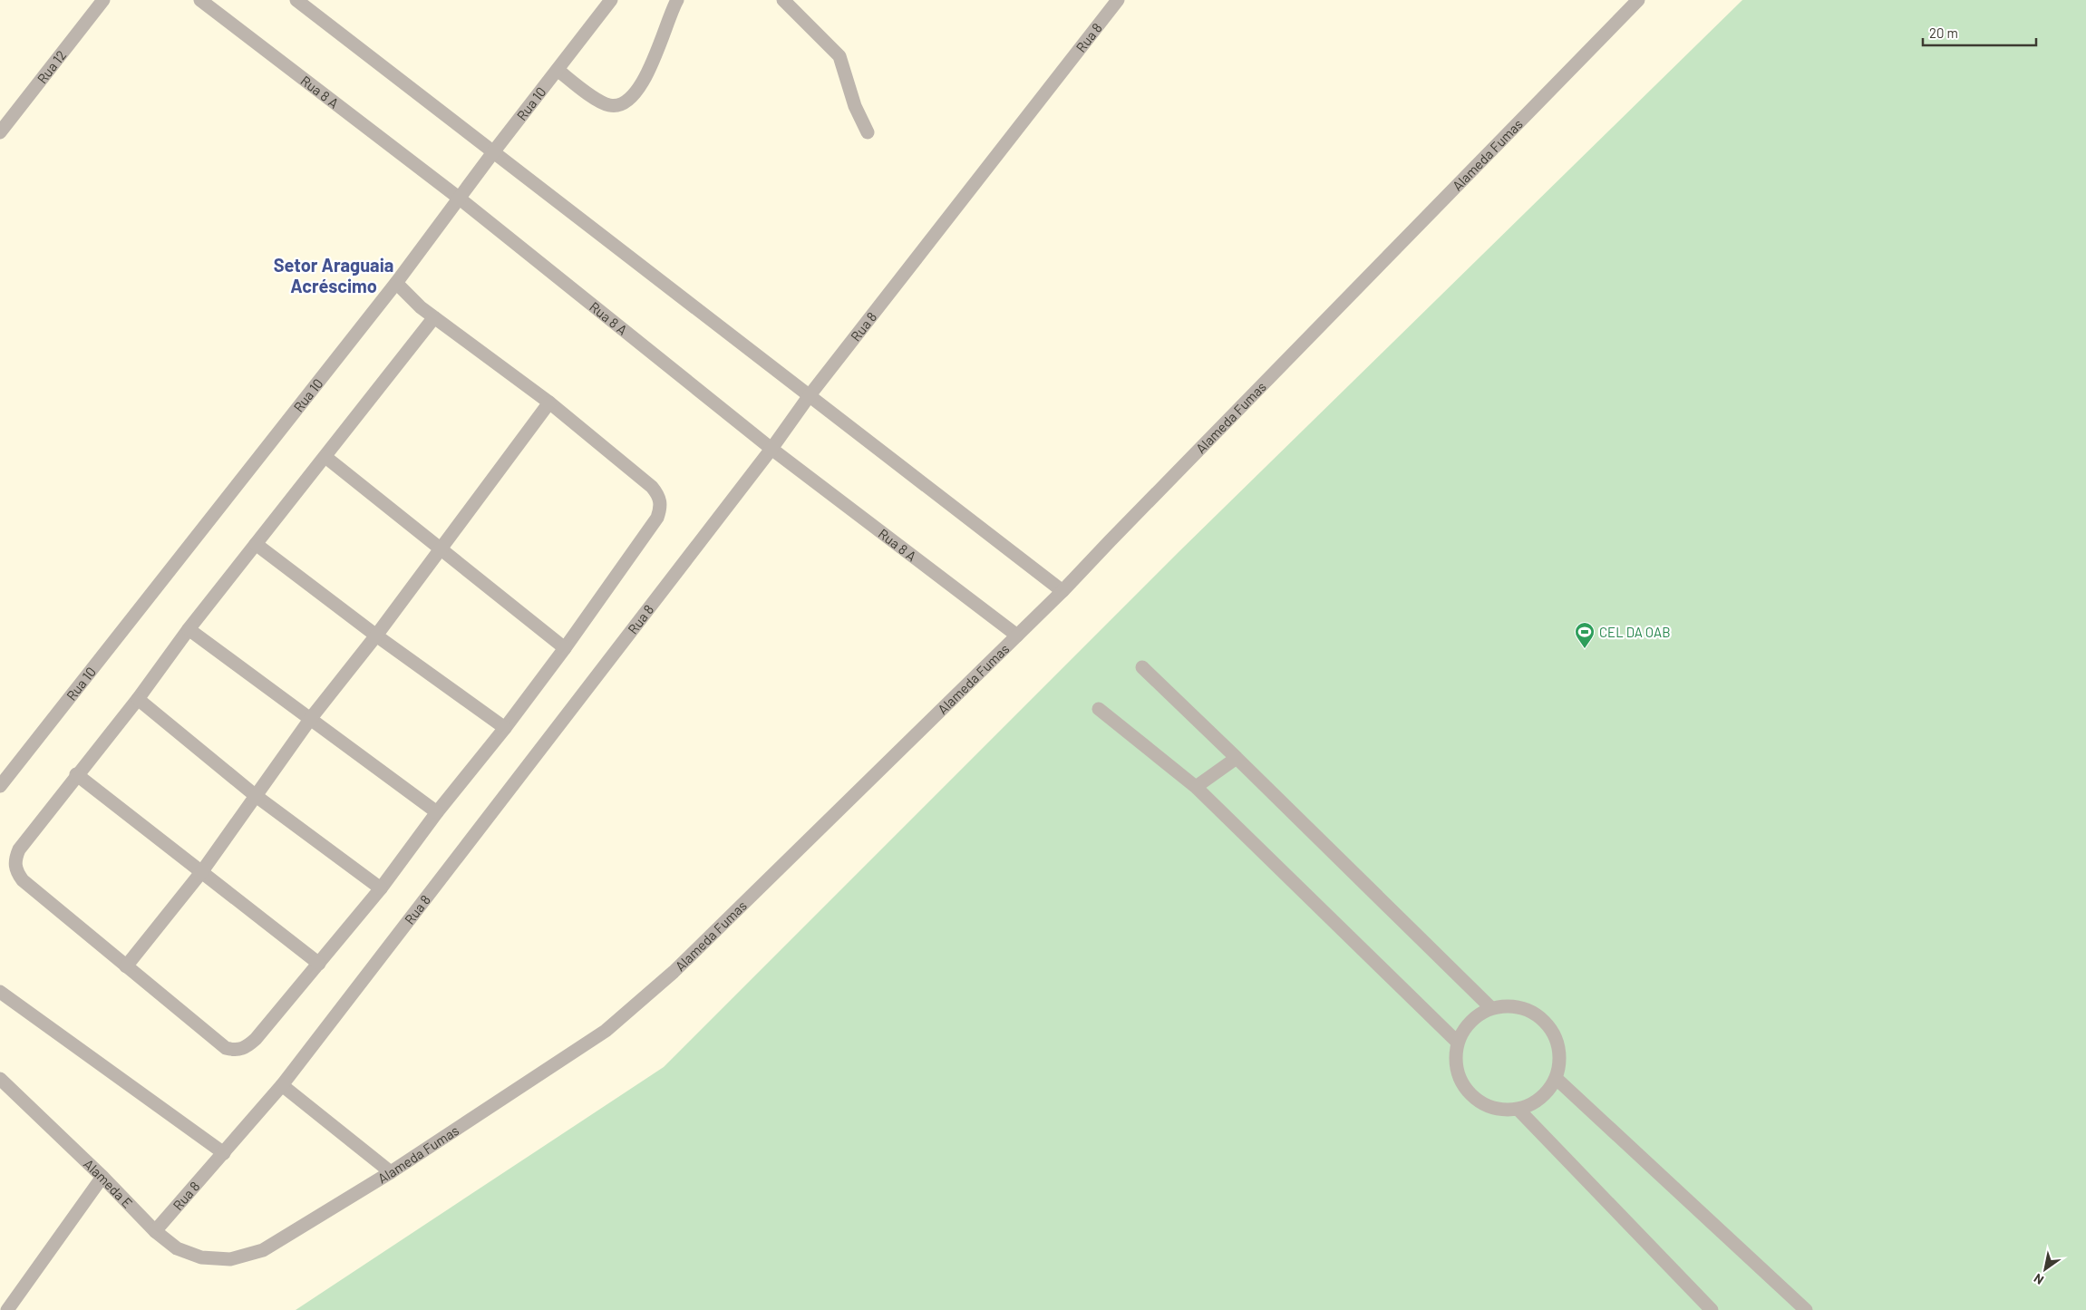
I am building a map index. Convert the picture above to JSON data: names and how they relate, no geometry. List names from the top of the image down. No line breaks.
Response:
{"streets":{"street":["Rua 8","Rua 12","Rua 8 A","Rua 10","Alameda Fumas","Alameda E"]},"crossings":[["Rua 8","Rua 8 A"],["Rua 8","Alameda E"],["Rua 8 A","Rua 10"],["Rua 8 A","Alameda Fumas"],["Alameda Fumas","Alameda E"]],"districts":["Setor Araguaia Acréscimo"],"places":{"sports":["CEL DA OAB"]},"scale_bar":"20 m","north":"bottom left"}
